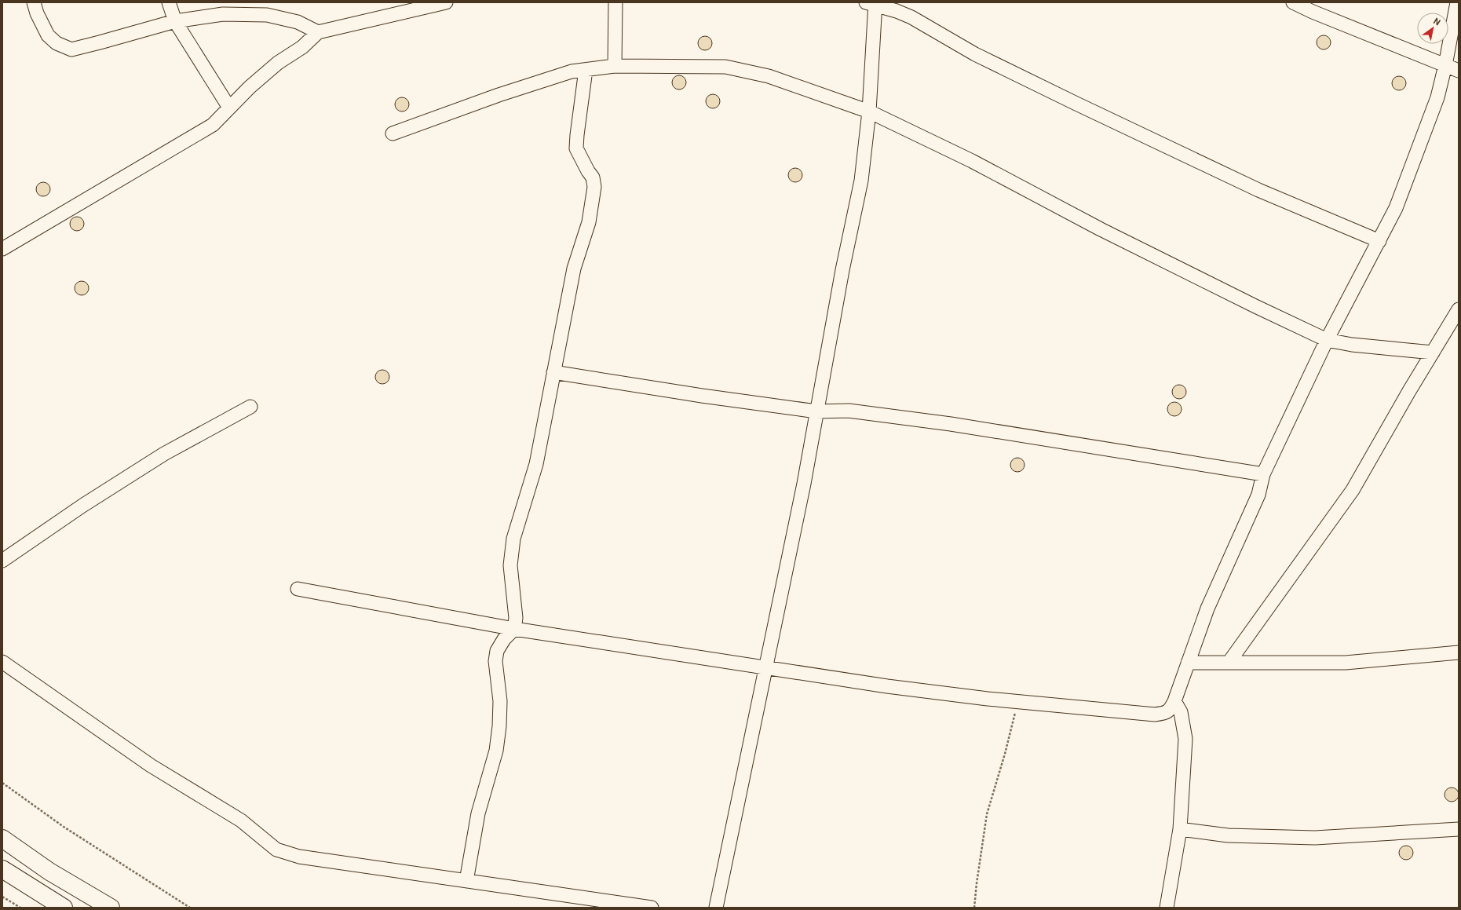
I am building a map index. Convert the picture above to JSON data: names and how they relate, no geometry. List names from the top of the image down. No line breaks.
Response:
{"north":"top right"}
